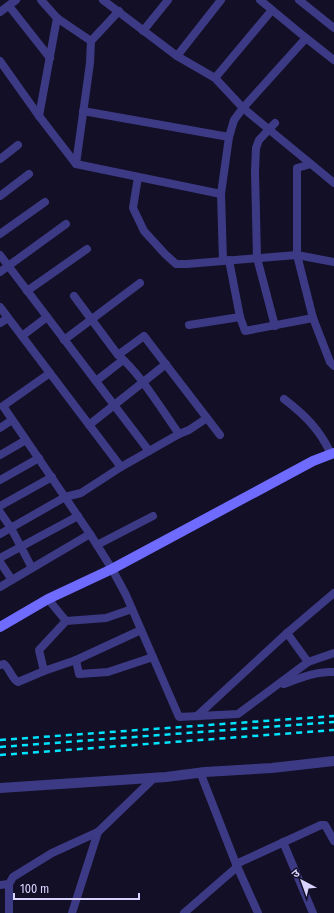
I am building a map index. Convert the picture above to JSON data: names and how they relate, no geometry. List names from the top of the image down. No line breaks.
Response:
{"scale_bar":"100 m","north":"top left"}
